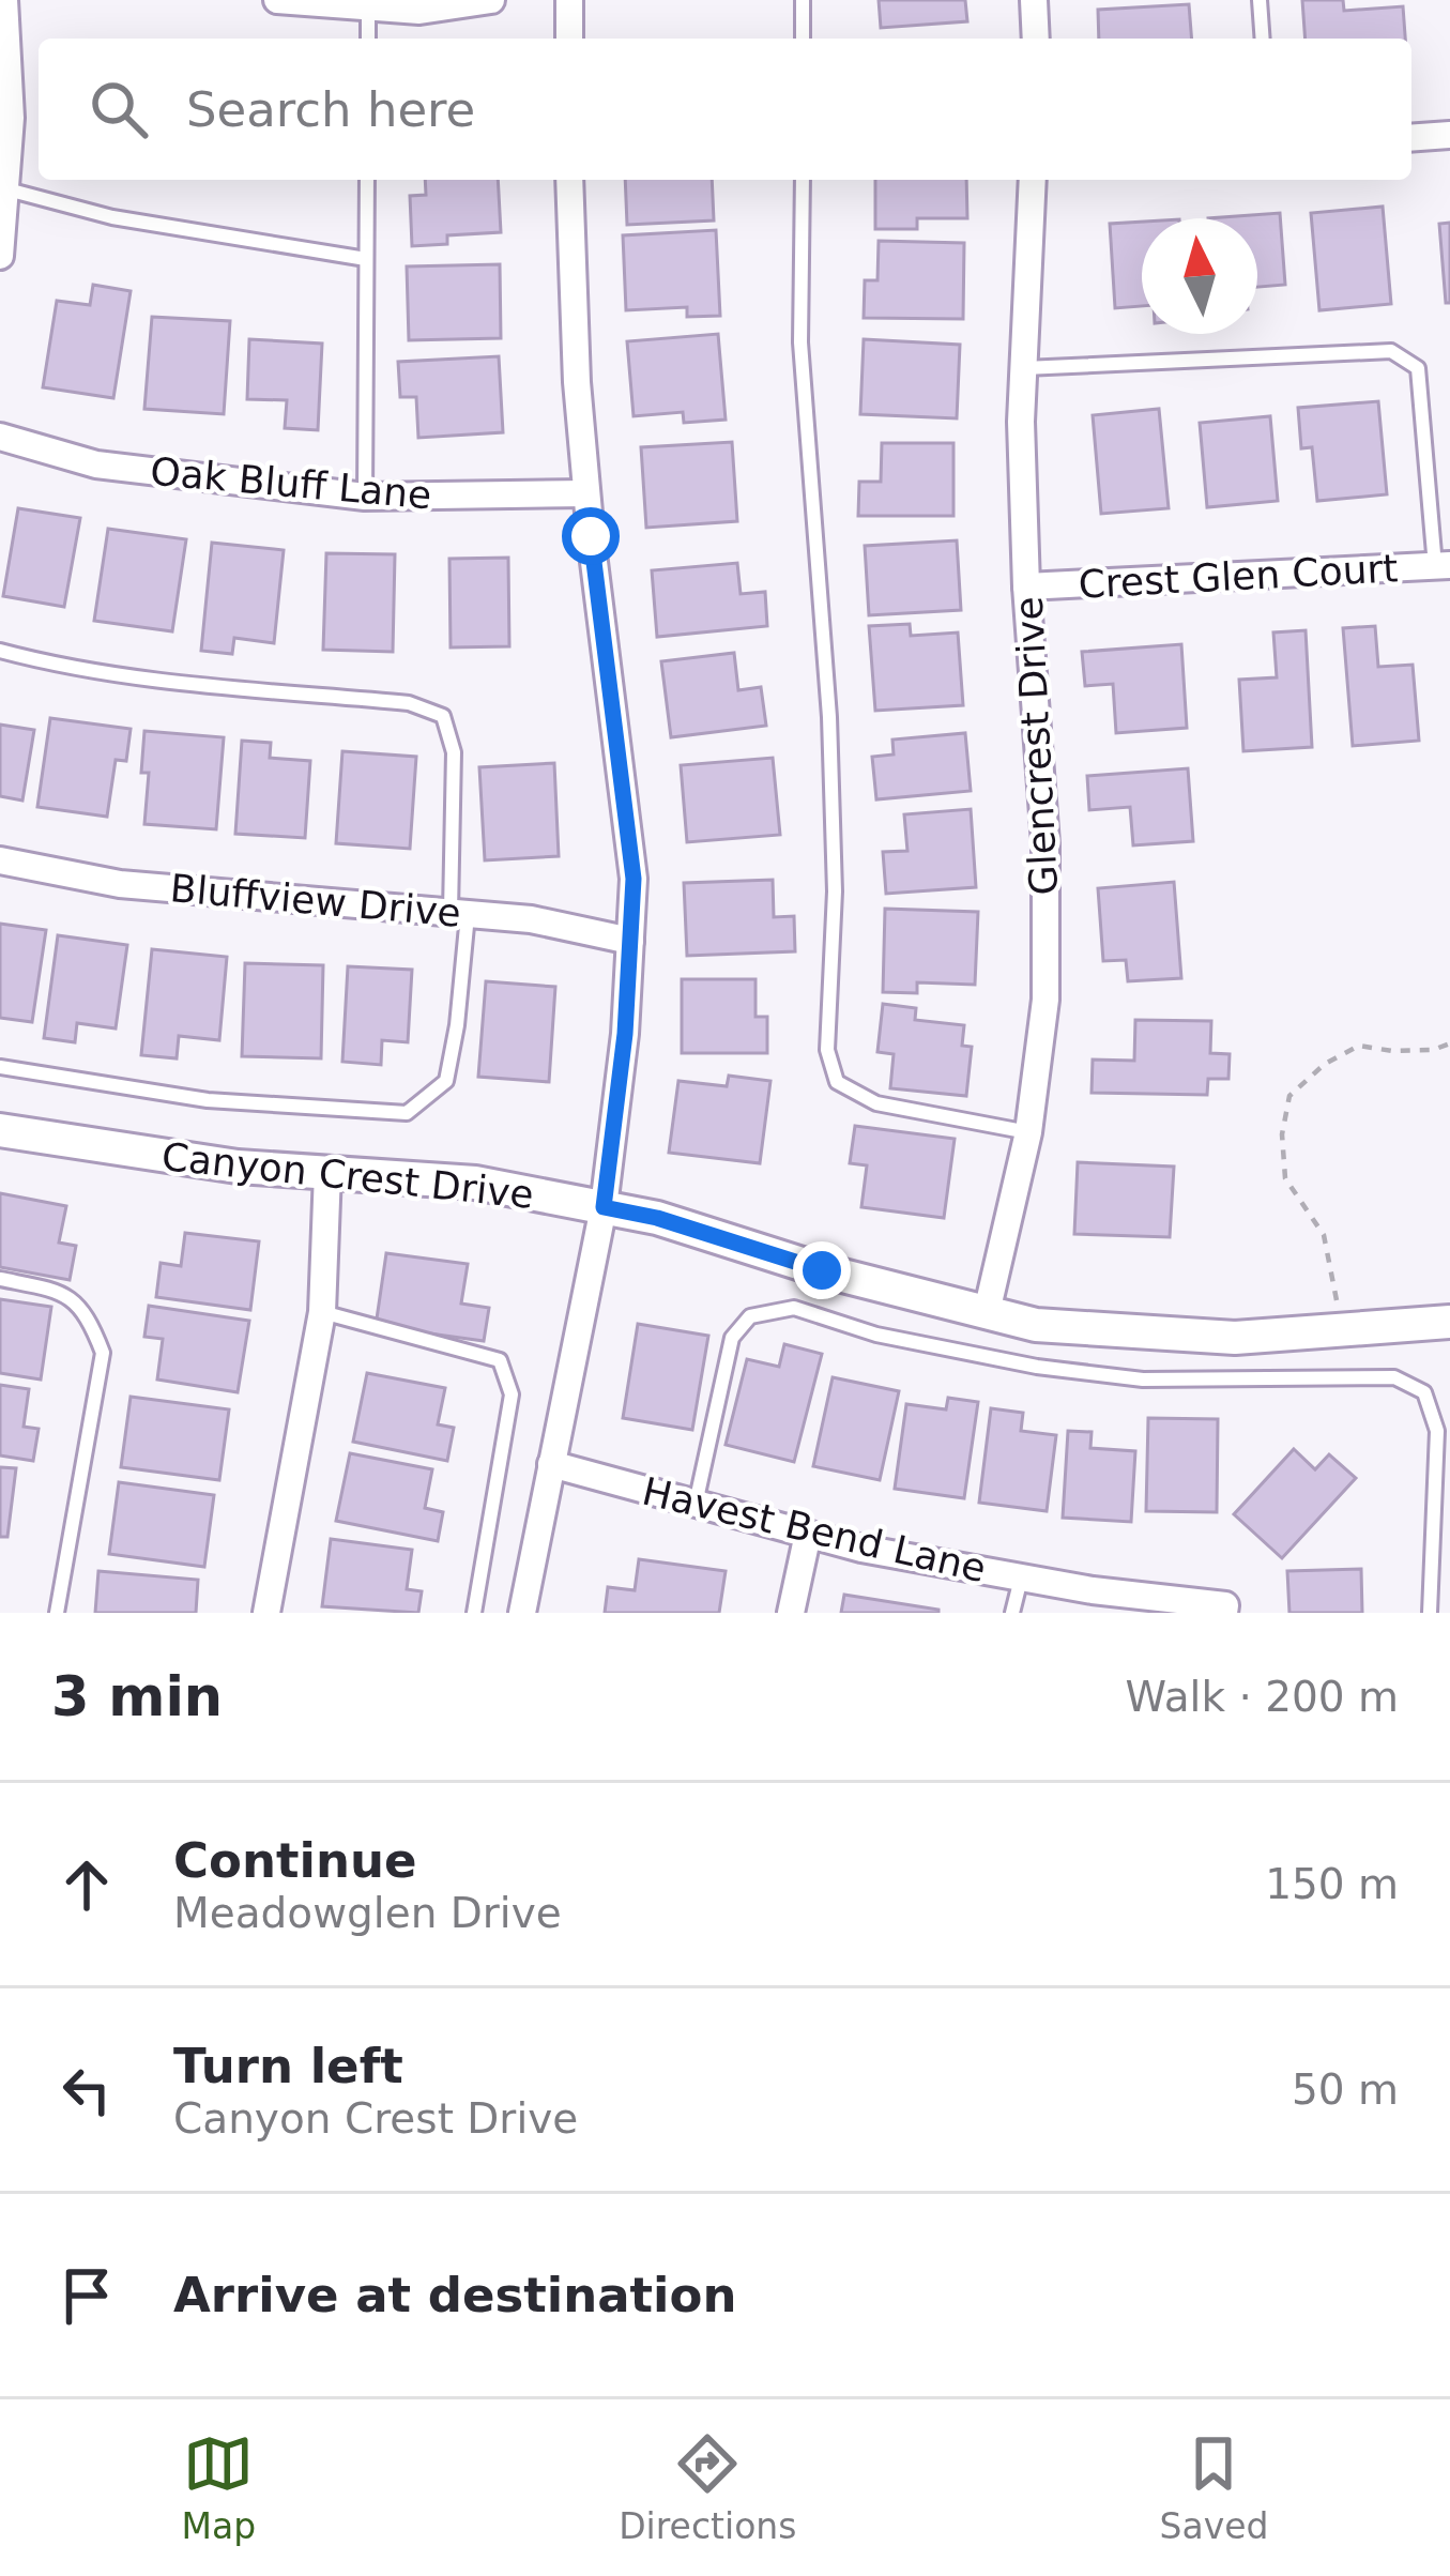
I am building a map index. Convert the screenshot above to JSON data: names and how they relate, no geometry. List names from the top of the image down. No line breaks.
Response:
{"streets":{"street":["Oak Bluff Lane","Crest Glen Court","Glencrest Drive","Bluffview Drive","Canyon Crest Drive","Havest Bend Lane"]},"crossings":[["Crest Glen Court","Glencrest Drive"],["Glencrest Drive","Canyon Crest Drive"]],"north":"top","page":{"search":"Search here","heading":["3 min","Walk · 200 m"],"list":[["Continue","Meadowglen Drive","150 m"],["Turn left","Canyon Crest Drive","50 m"],"Arrive at destination"],"nav":["Map","Directions","Saved"]}}
